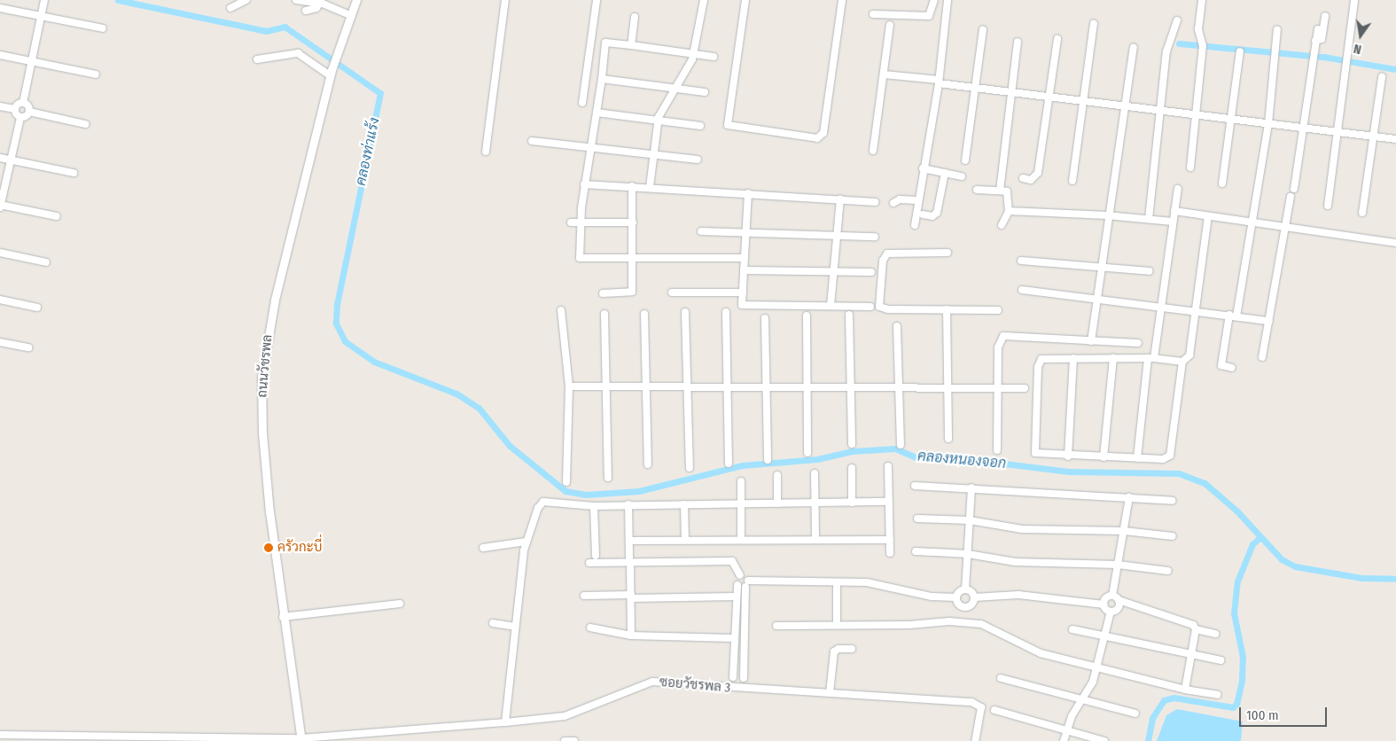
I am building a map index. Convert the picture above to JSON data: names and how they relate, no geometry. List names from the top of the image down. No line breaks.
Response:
{"streets":{"street":["ถนนวัชรพล","ซอยวัชรพล 3"]},"crossings":[["ถนนวัชรพล","ซอยวัชรพล 3"]],"water":["คลองท่าแร้ง","คลองหนองจอก"],"places":["ครัวกะบี่"],"scale_bar":"100 m","north":"bottom"}
